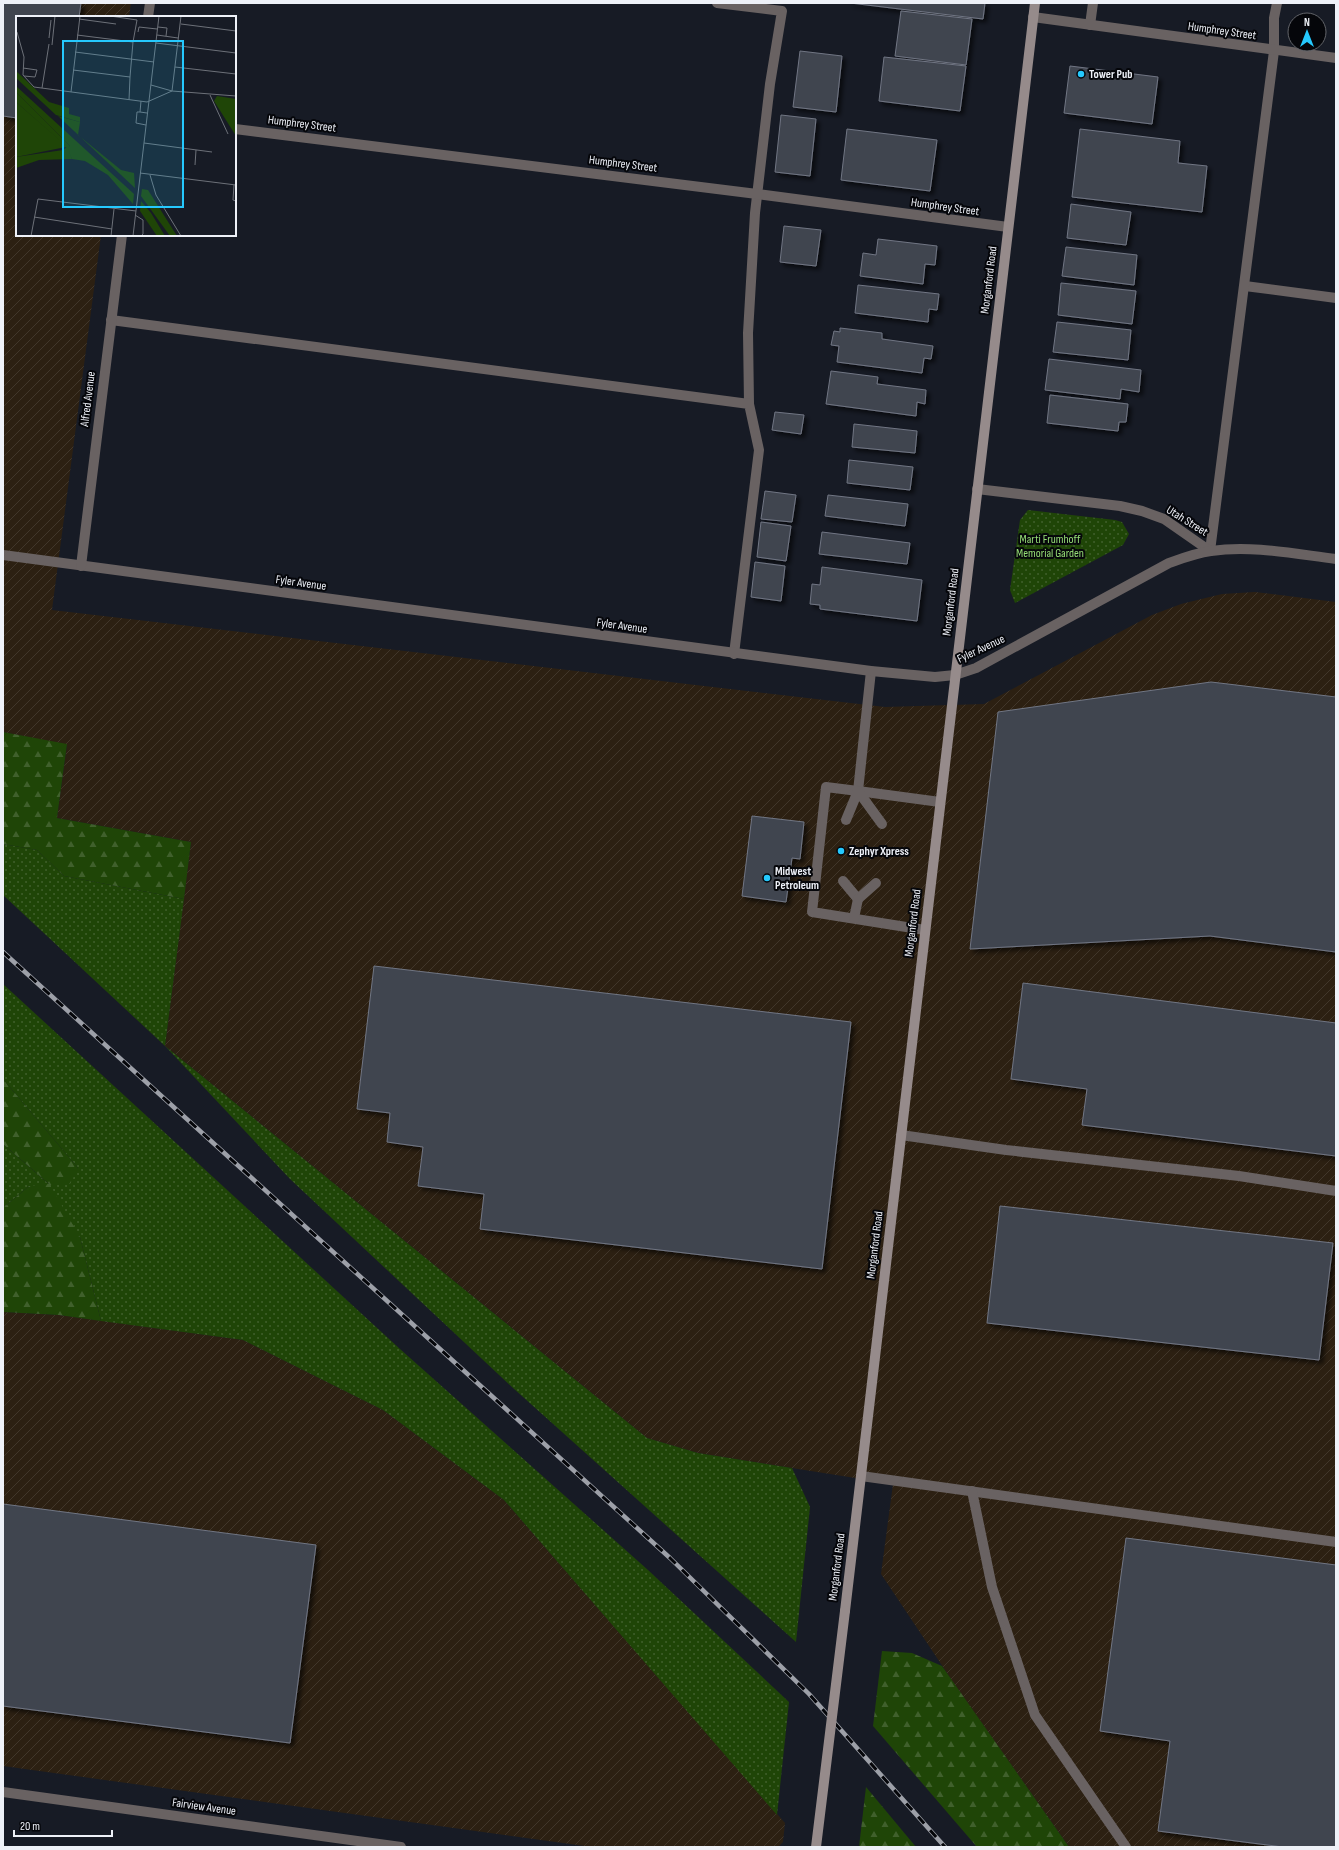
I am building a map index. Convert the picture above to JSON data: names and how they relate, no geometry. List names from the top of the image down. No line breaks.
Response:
{"streets":{"street":["Humphrey Street","Morganford Road","Alfred Avenue","Utah Street","Fyler Avenue","Fairview Avenue"]},"crossings":[["Humphrey Street","Morganford Road"],["Morganford Road","Utah Street"],["Morganford Road","Fyler Avenue"],["Alfred Avenue","Fyler Avenue"],["Utah Street","Fyler Avenue"]],"parks":["Marti Frumhoff Memorial Garden"],"places":["Tower Pub","Zephyr Xpress","Midwest Petroleum"],"scale_bar":"20 m","north":"top"}
